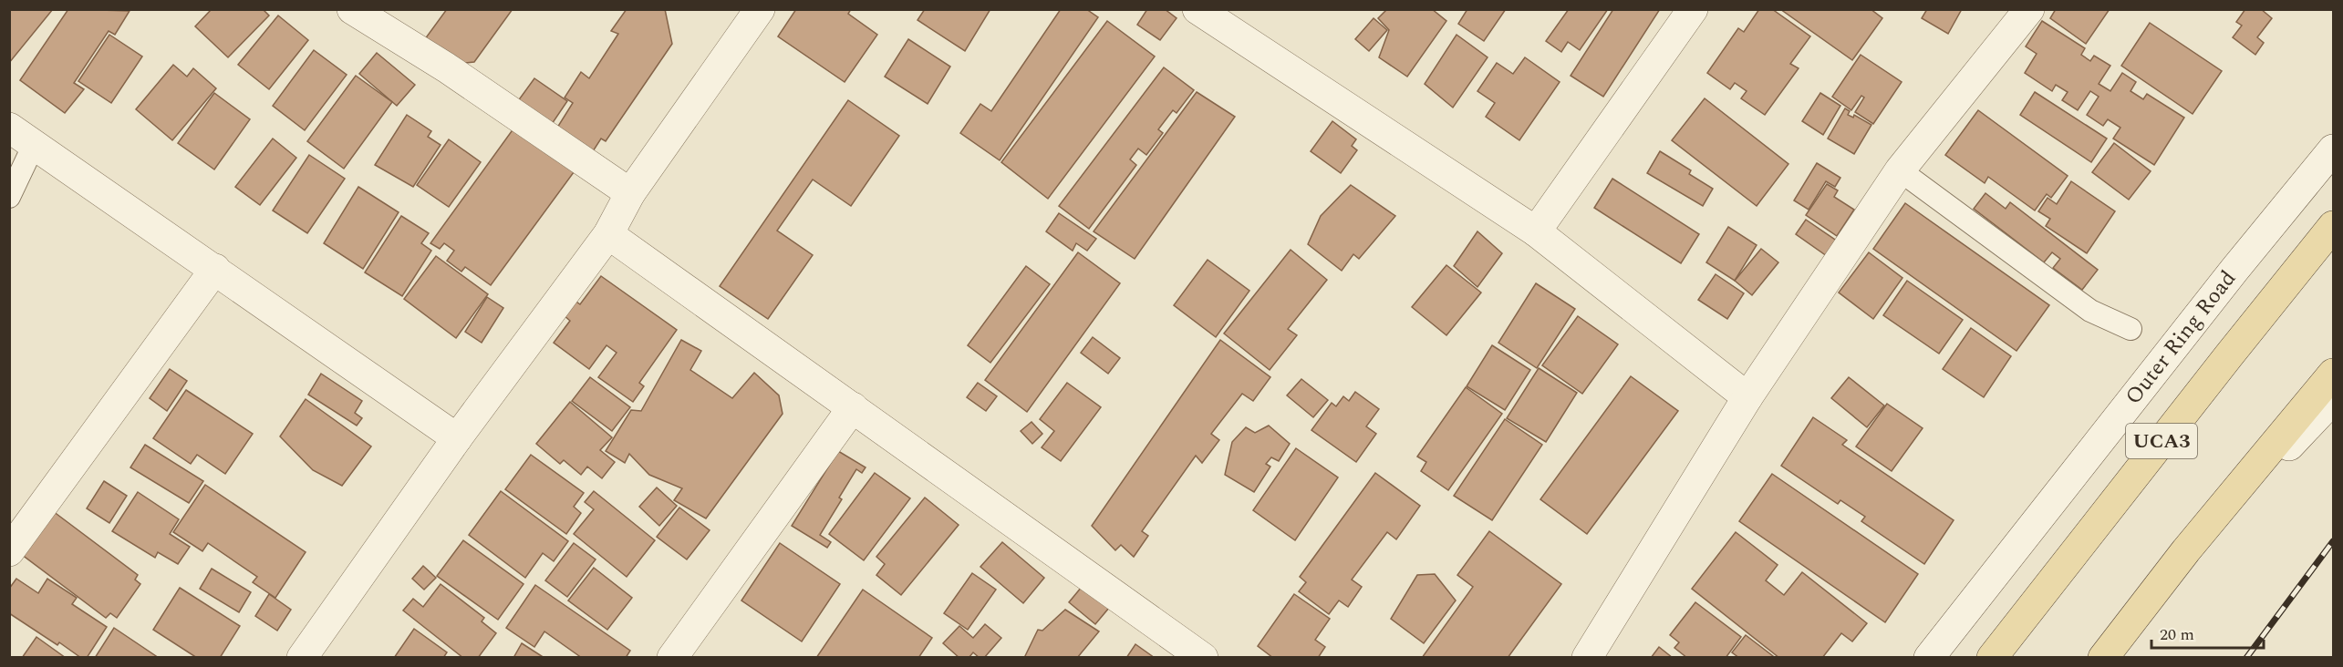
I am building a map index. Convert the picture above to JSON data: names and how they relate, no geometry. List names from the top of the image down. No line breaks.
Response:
{"streets":{"main road":["UCA3"],"street":["Outer Ring Road"]},"scale_bar":"20 m"}
